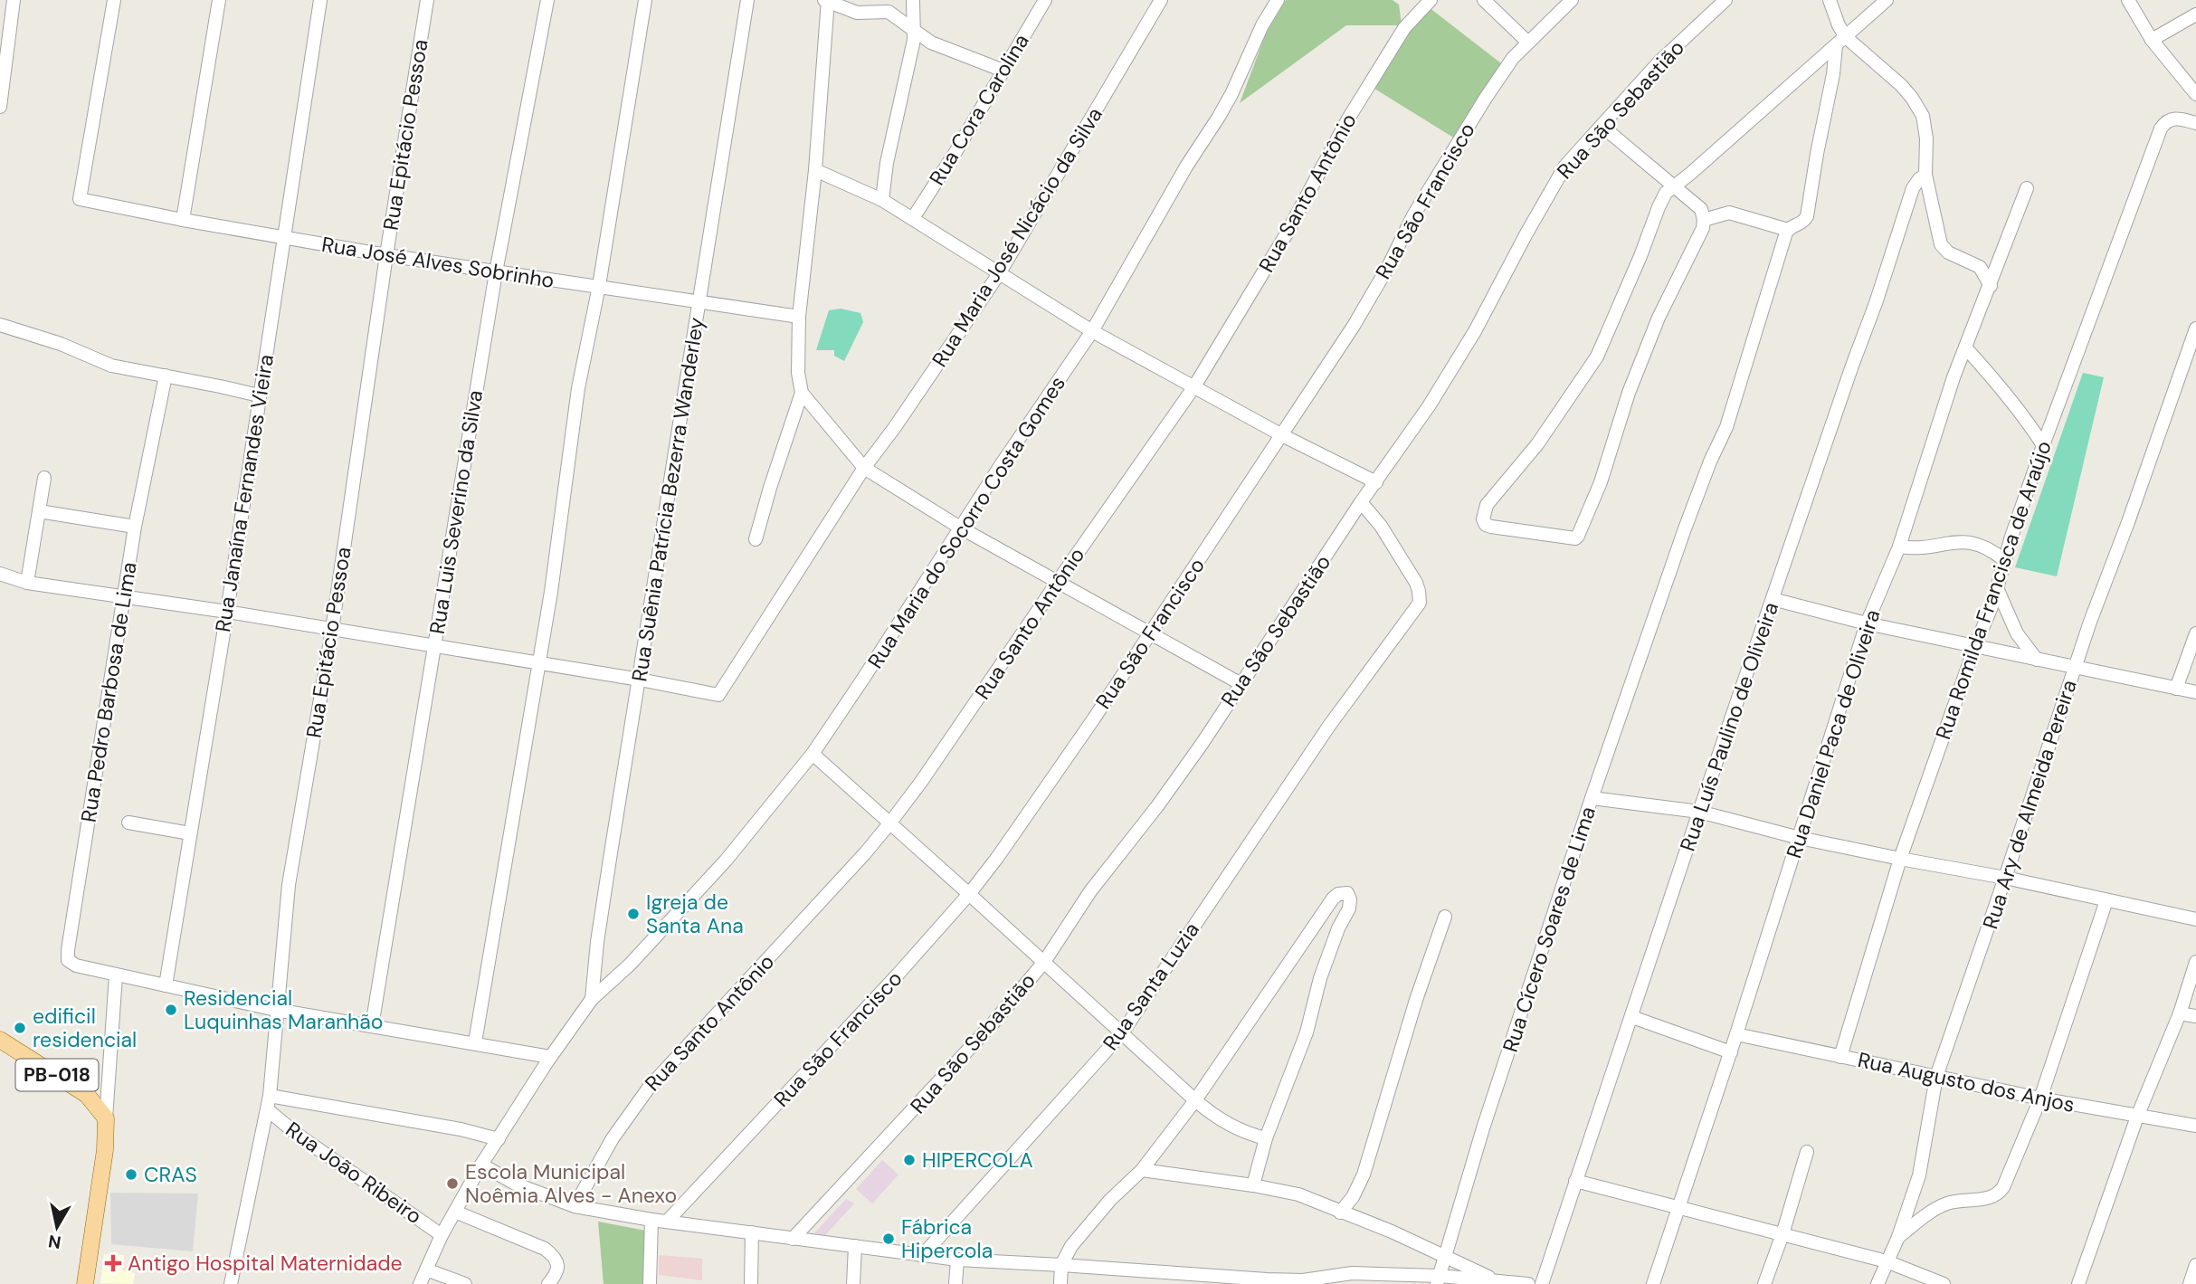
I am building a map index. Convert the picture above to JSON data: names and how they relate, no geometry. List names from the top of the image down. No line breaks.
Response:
{"streets":{"main road":["PB-018"],"street":["Rua Cora Carolina","Rua São Sebastião","Rua Epitácio Pessoa","Rua Santo Antônio","Rua São Francisco","Rua Maria José Nicácio da Silva","Rua José Alves Sobrinho","Rua Janaína Fernandes Vieira","Rua Suênia Patrícia Bezerra Wanderley","Rua Luis Severino da Silva","Rua Maria do Socorro Costa Gomes","Rua Romilda Francisca de Araújo","Rua Pedro Barbosa de Lima","Rua Luís Paulino de Oliveira","Rua Daniel Paca de Oliveira","Rua Ary de Almeida Pereira","Rua Cícero Soares de Lima","Rua Santa Luzia","Rua Augusto dos Anjos","Rua João Ribeiro"]},"crossings":[["Rua São Sebastião","Rua Santa Luzia"],["Rua Epitácio Pessoa","Rua José Alves Sobrinho"],["Rua Epitácio Pessoa","Rua Pedro Barbosa de Lima"],["Rua Epitácio Pessoa","Rua João Ribeiro"],["Rua Maria José Nicácio da Silva","Rua Suênia Patrícia Bezerra Wanderley"],["Rua José Alves Sobrinho","Rua Janaína Fernandes Vieira"],["Rua José Alves Sobrinho","Rua Suênia Patrícia Bezerra Wanderley"],["Rua José Alves Sobrinho","Rua Luis Severino da Silva"],["Rua Janaína Fernandes Vieira","Rua Pedro Barbosa de Lima"],["Rua Suênia Patrícia Bezerra Wanderley","Rua Maria do Socorro Costa Gomes"],["Rua Luis Severino da Silva","Rua Pedro Barbosa de Lima"],["Rua Maria do Socorro Costa Gomes","Rua Pedro Barbosa de Lima"],["Rua Maria do Socorro Costa Gomes","Rua João Ribeiro"],["Rua Romilda Francisca de Araújo","Rua Augusto dos Anjos"],["Rua Daniel Paca de Oliveira","Rua Augusto dos Anjos"],["Rua Ary de Almeida Pereira","Rua Augusto dos Anjos"]],"places":{"other":["Igreja de Santa Ana","Residencial Luquinhas Maranhão","edificil residencial","HIPERCOLA","CRAS","Escola Municipal Noêmia Alves - Anexo","Fábrica Hipercola"],"health":["Antigo Hospital Maternidade"]},"north":"bottom"}
